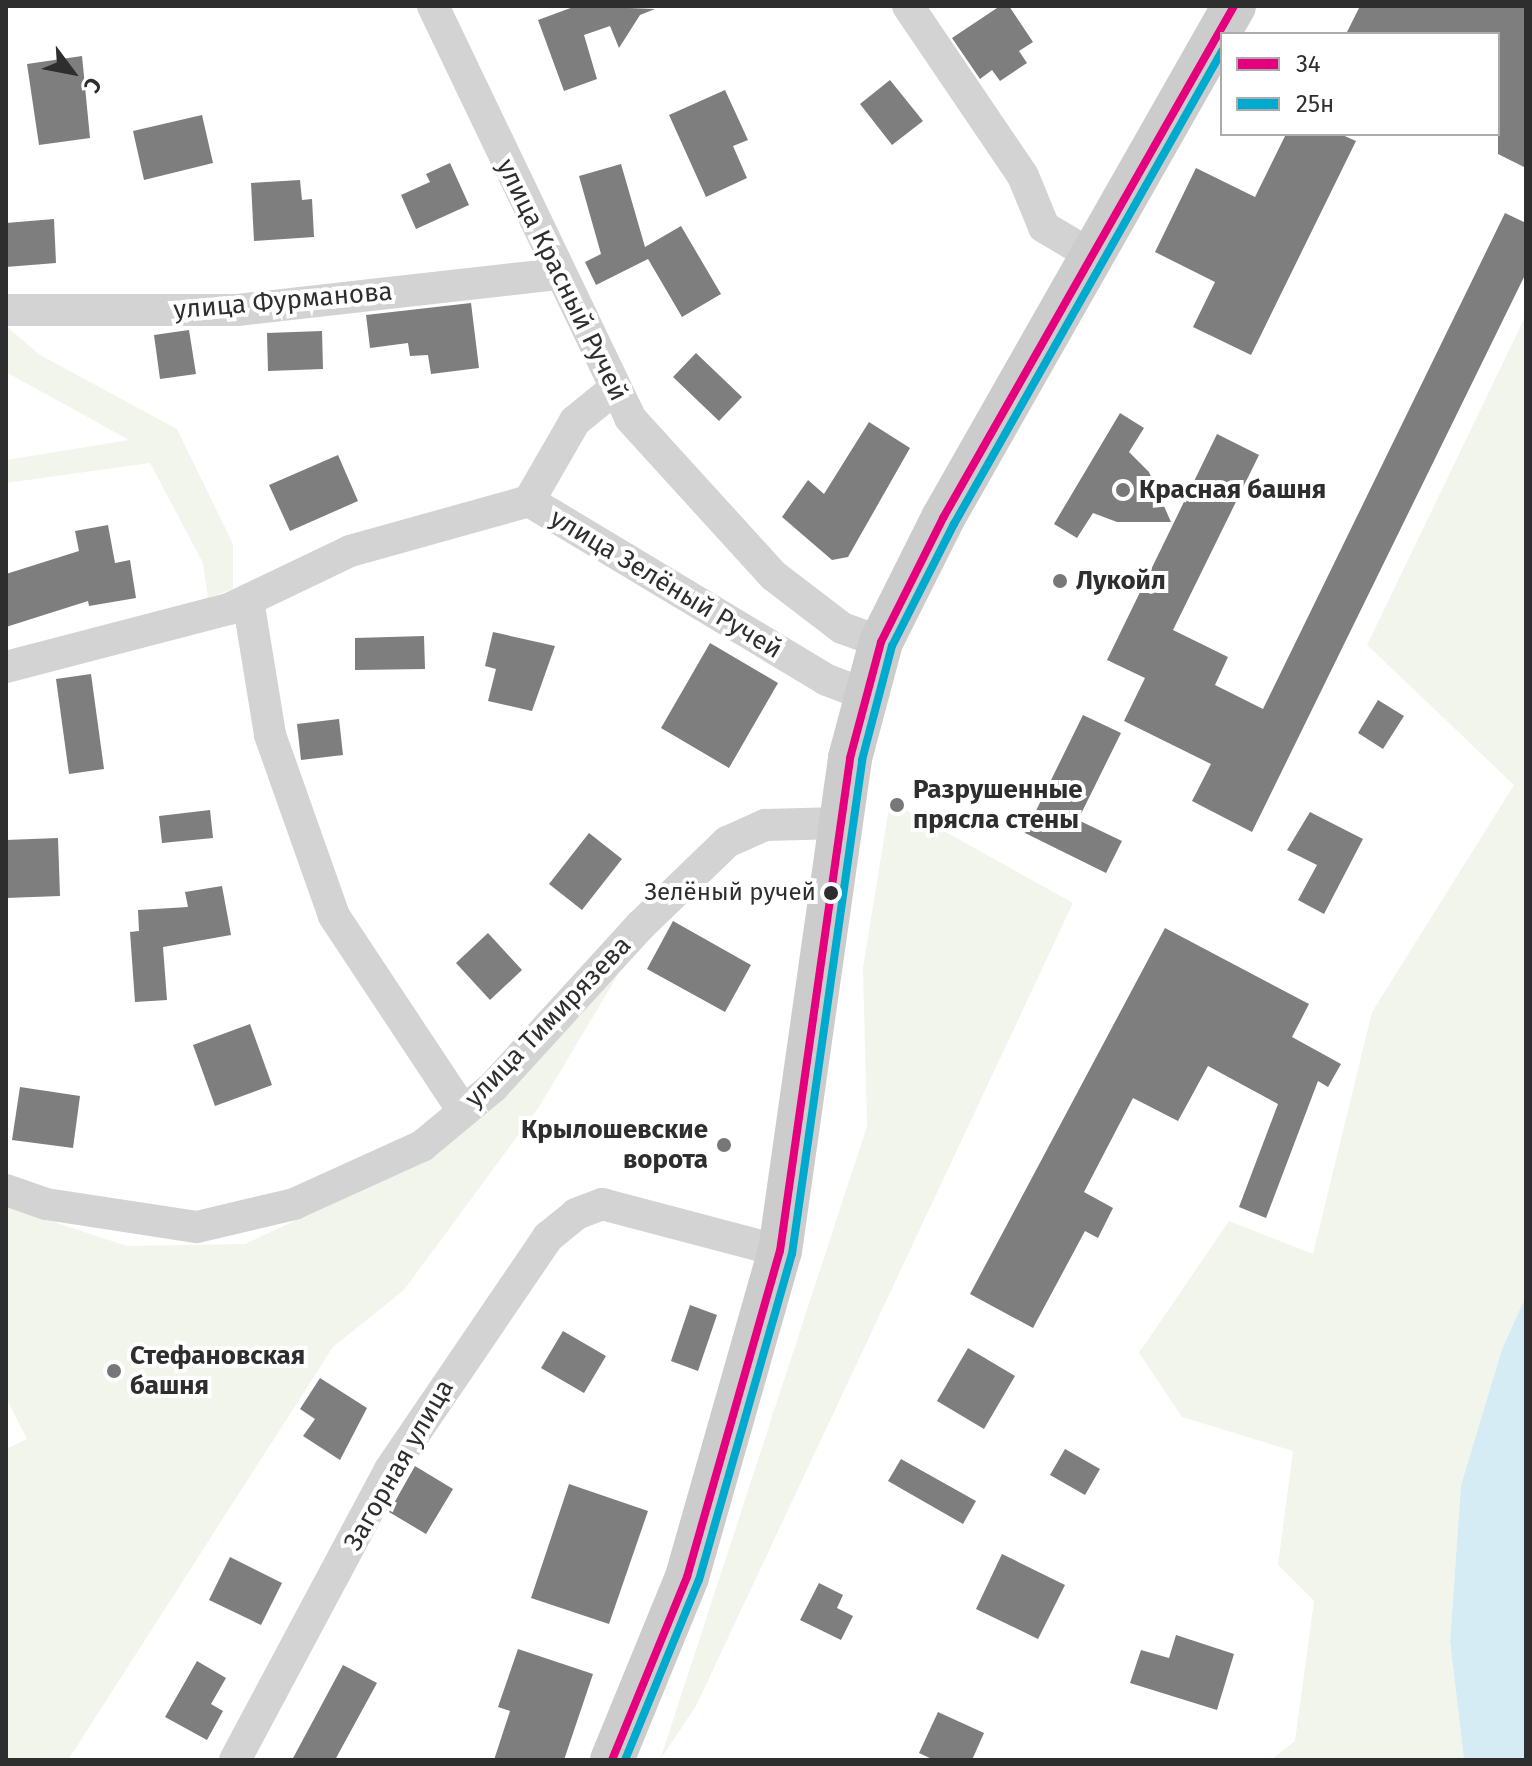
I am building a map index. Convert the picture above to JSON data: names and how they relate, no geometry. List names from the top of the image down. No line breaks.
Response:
{"streets":{"street":["улица Красный Ручей","улица Фурманова","улица Зелёный Ручей","улица Тимирязева","Загорная улица"]},"crossings":[["улица Красный Ручей","улица Фурманова"]],"places":["Красная башня","Лукойл","Разрушенные прясла стены","Зелёный ручей","Крылошевские ворота","Стефановская башня"],"lines":["transit line 34","transit line 25н"],"legend":["34","25н"],"north":"bottom right"}
